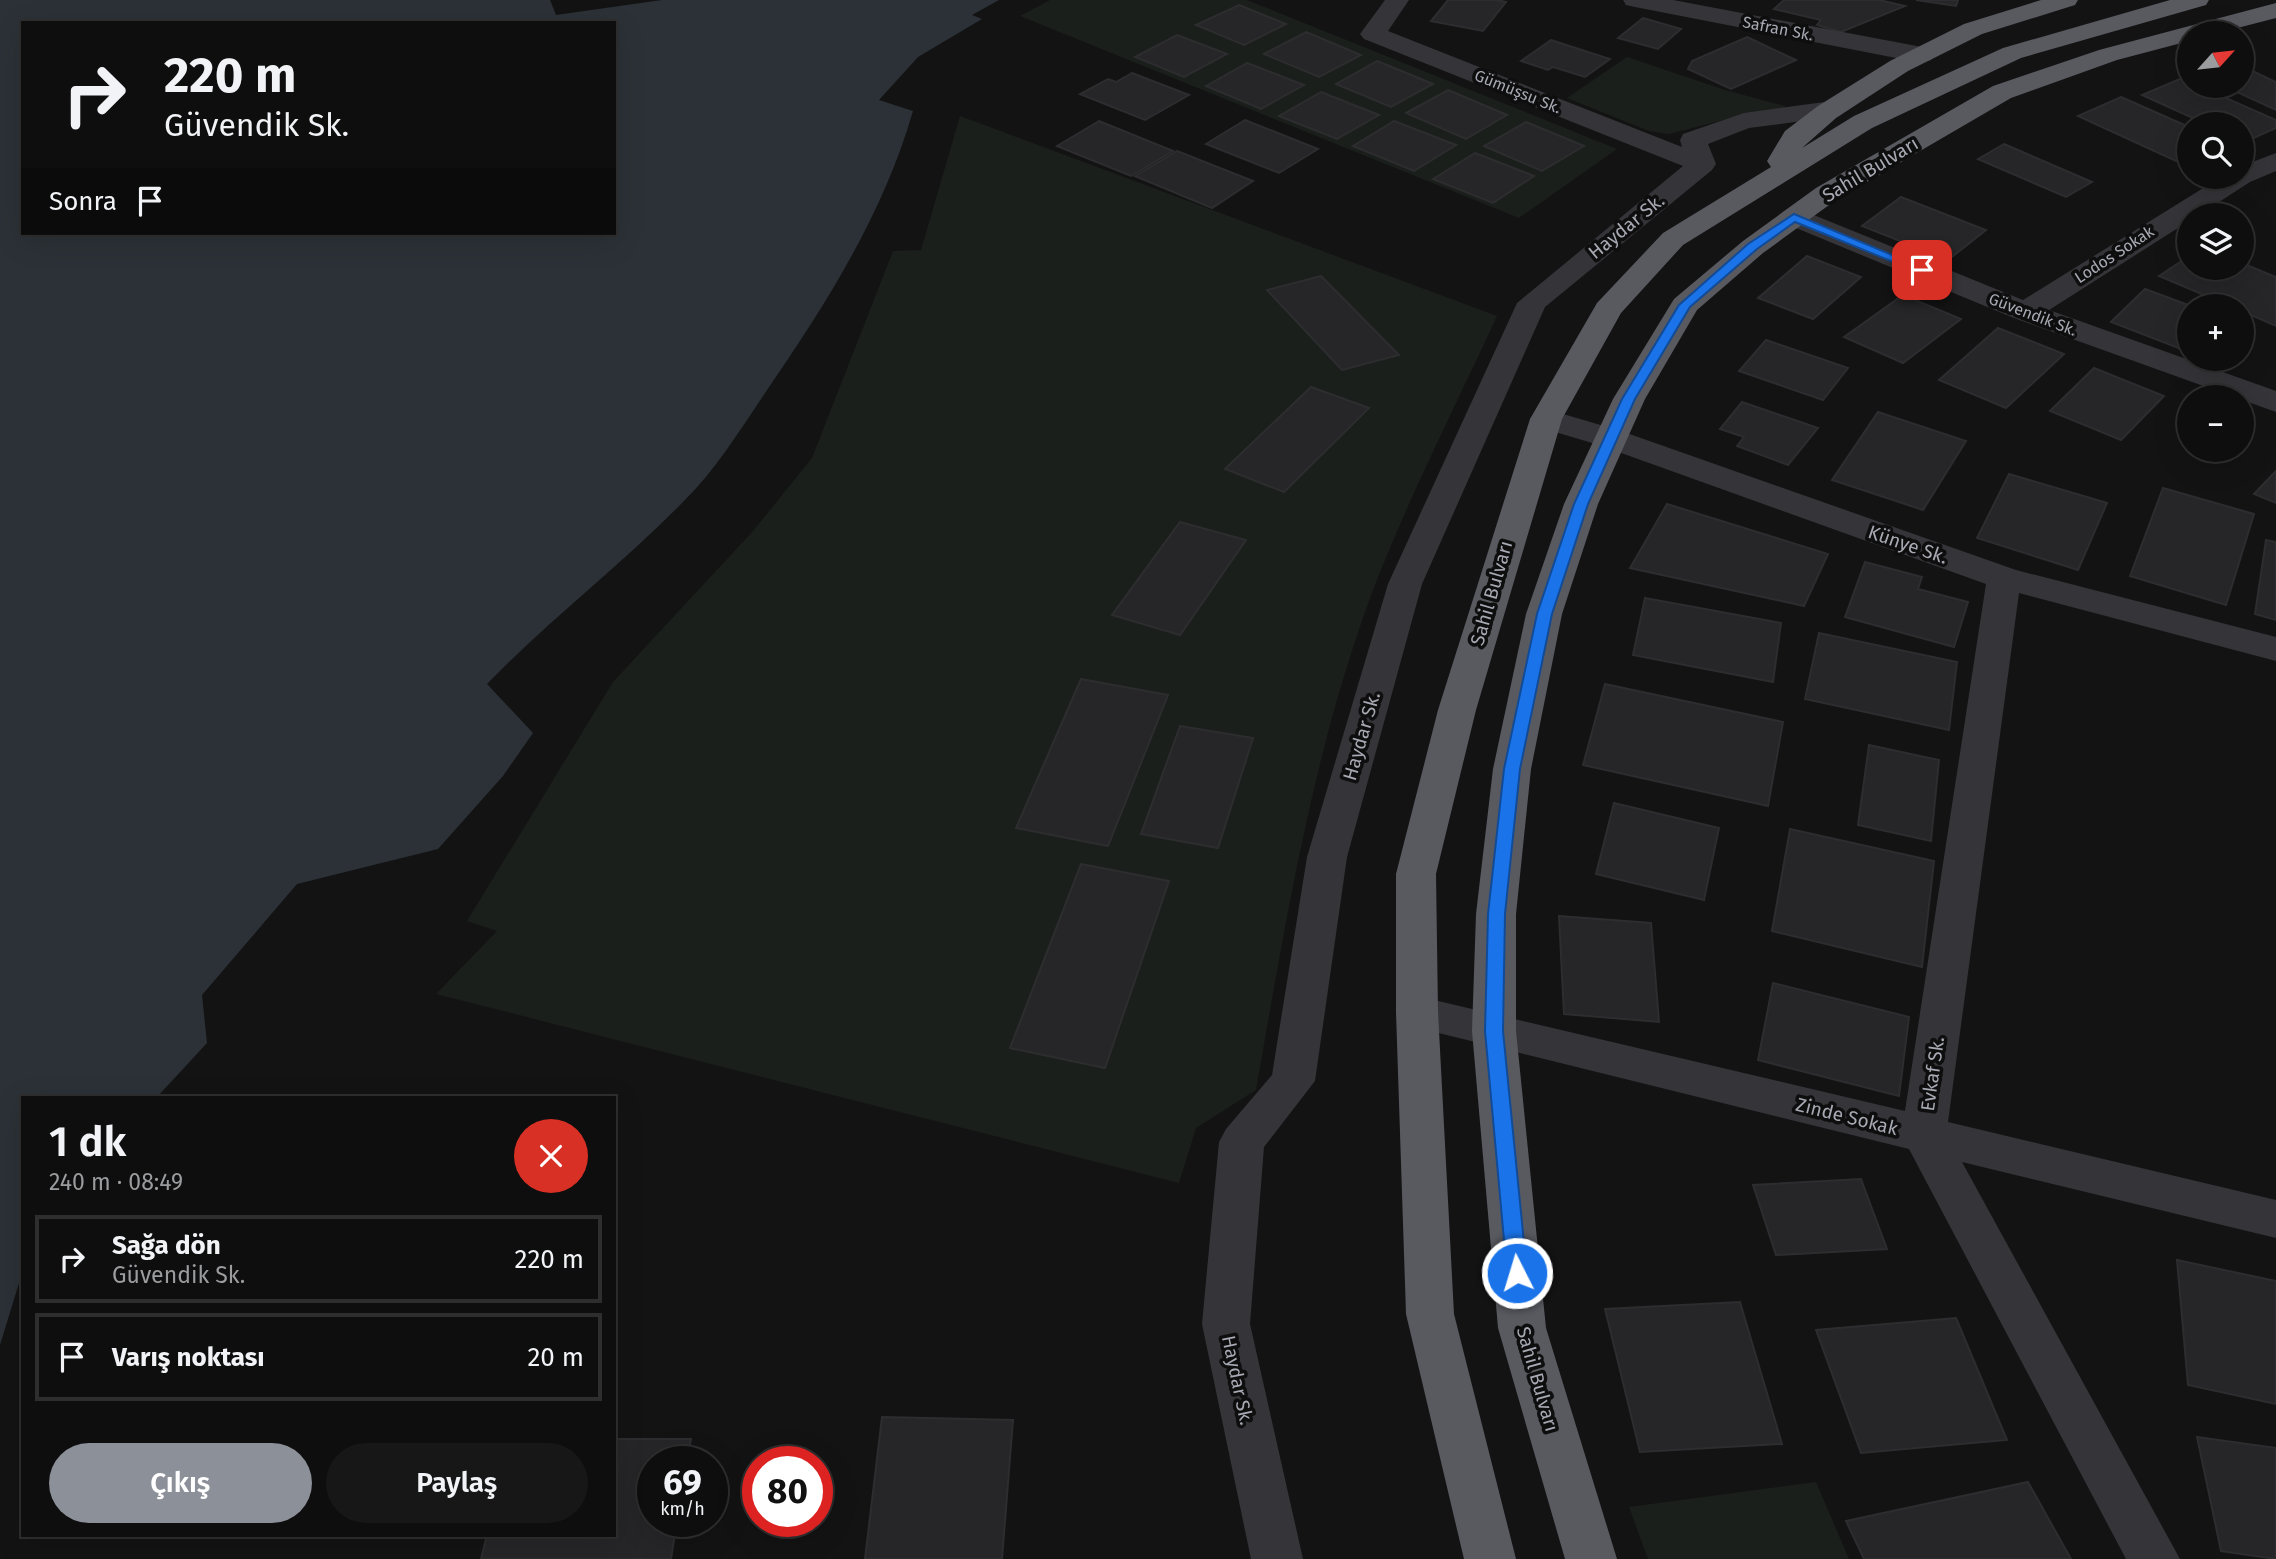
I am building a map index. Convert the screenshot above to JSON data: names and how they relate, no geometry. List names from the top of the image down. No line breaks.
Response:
{"streets":{"highway":["Sahil Bulvarı"],"street":["Safran Sk.","Gümüşsu Sk.","Haydar Sk.","Lodos Sokak","Güvendik Sk.","Künye Sk.","Evkaf Sk.","Zinde Sokak"]},"crossings":[["Gümüşsu Sk.","Haydar Sk."],["Sahil Bulvarı","Güvendik Sk."],["Sahil Bulvarı","Künye Sk."],["Sahil Bulvarı","Zinde Sokak"],["Lodos Sokak","Güvendik Sk."],["Künye Sk.","Evkaf Sk."],["Evkaf Sk.","Zinde Sokak"]],"north":"top right","page":{"map_buttons":["+","−"],"turn":["220 m","Güvendik Sk."],"then":"Sonra","heading":["1 dk","240 m · 08:49"],"list":[{"name":"Sağa dön","note":"Güvendik Sk.","value":"220 m"},{"name":"Varış noktası","value":"20 m"}],"buttons":["Çıkış","Paylaş"],"speed":"69 km/h","limit":"80"}}
